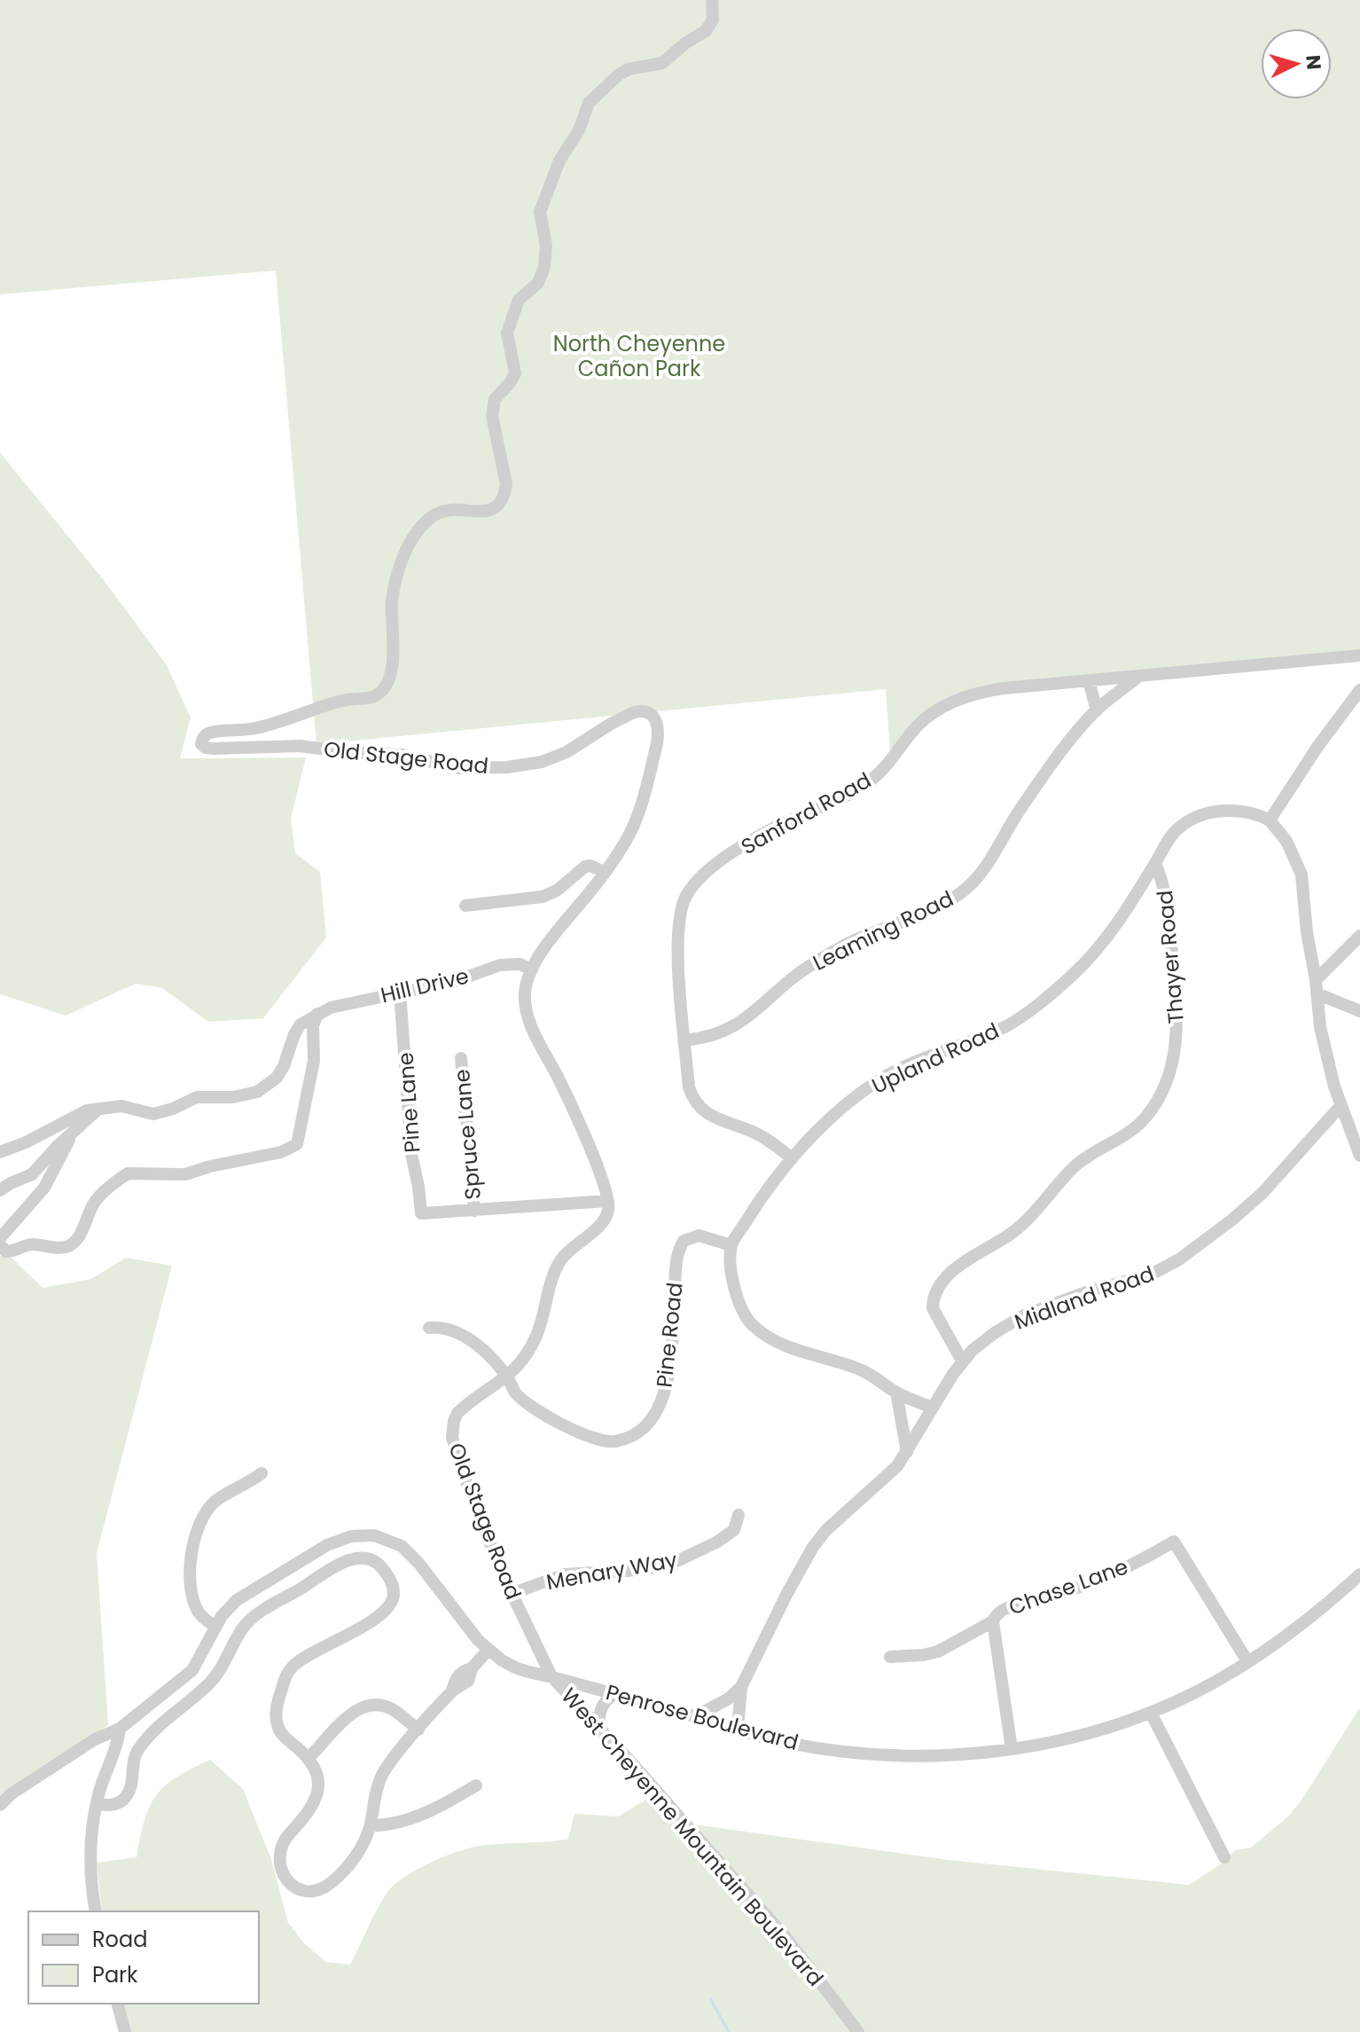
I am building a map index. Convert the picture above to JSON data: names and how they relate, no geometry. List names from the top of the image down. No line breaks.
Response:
{"streets":{"street":["Old Stage Road","Sanford Road","Leaming Road","Thayer Road","Hill Drive","Upland Road","Pine Lane","Spruce Lane","Midland Road","Pine Road","Menary Way","Chase Lane","Penrose Boulevard","West Cheyenne Mountain Boulevard"]},"crossings":[["Old Stage Road","Hill Drive"],["Old Stage Road","Pine Road"],["Old Stage Road","Menary Way"],["Old Stage Road","Penrose Boulevard"],["Old Stage Road","West Cheyenne Mountain Boulevard"],["Sanford Road","Leaming Road"],["Sanford Road","Upland Road"],["Thayer Road","Upland Road"],["Thayer Road","Midland Road"],["Hill Drive","Pine Lane"],["Upland Road","Pine Road"],["Pine Lane","Spruce Lane"],["Midland Road","Penrose Boulevard"],["Chase Lane","Penrose Boulevard"],["Penrose Boulevard","West Cheyenne Mountain Boulevard"]],"parks":["North Cheyenne Cañon Park"],"legend":["Road","Park"],"north":"right"}
